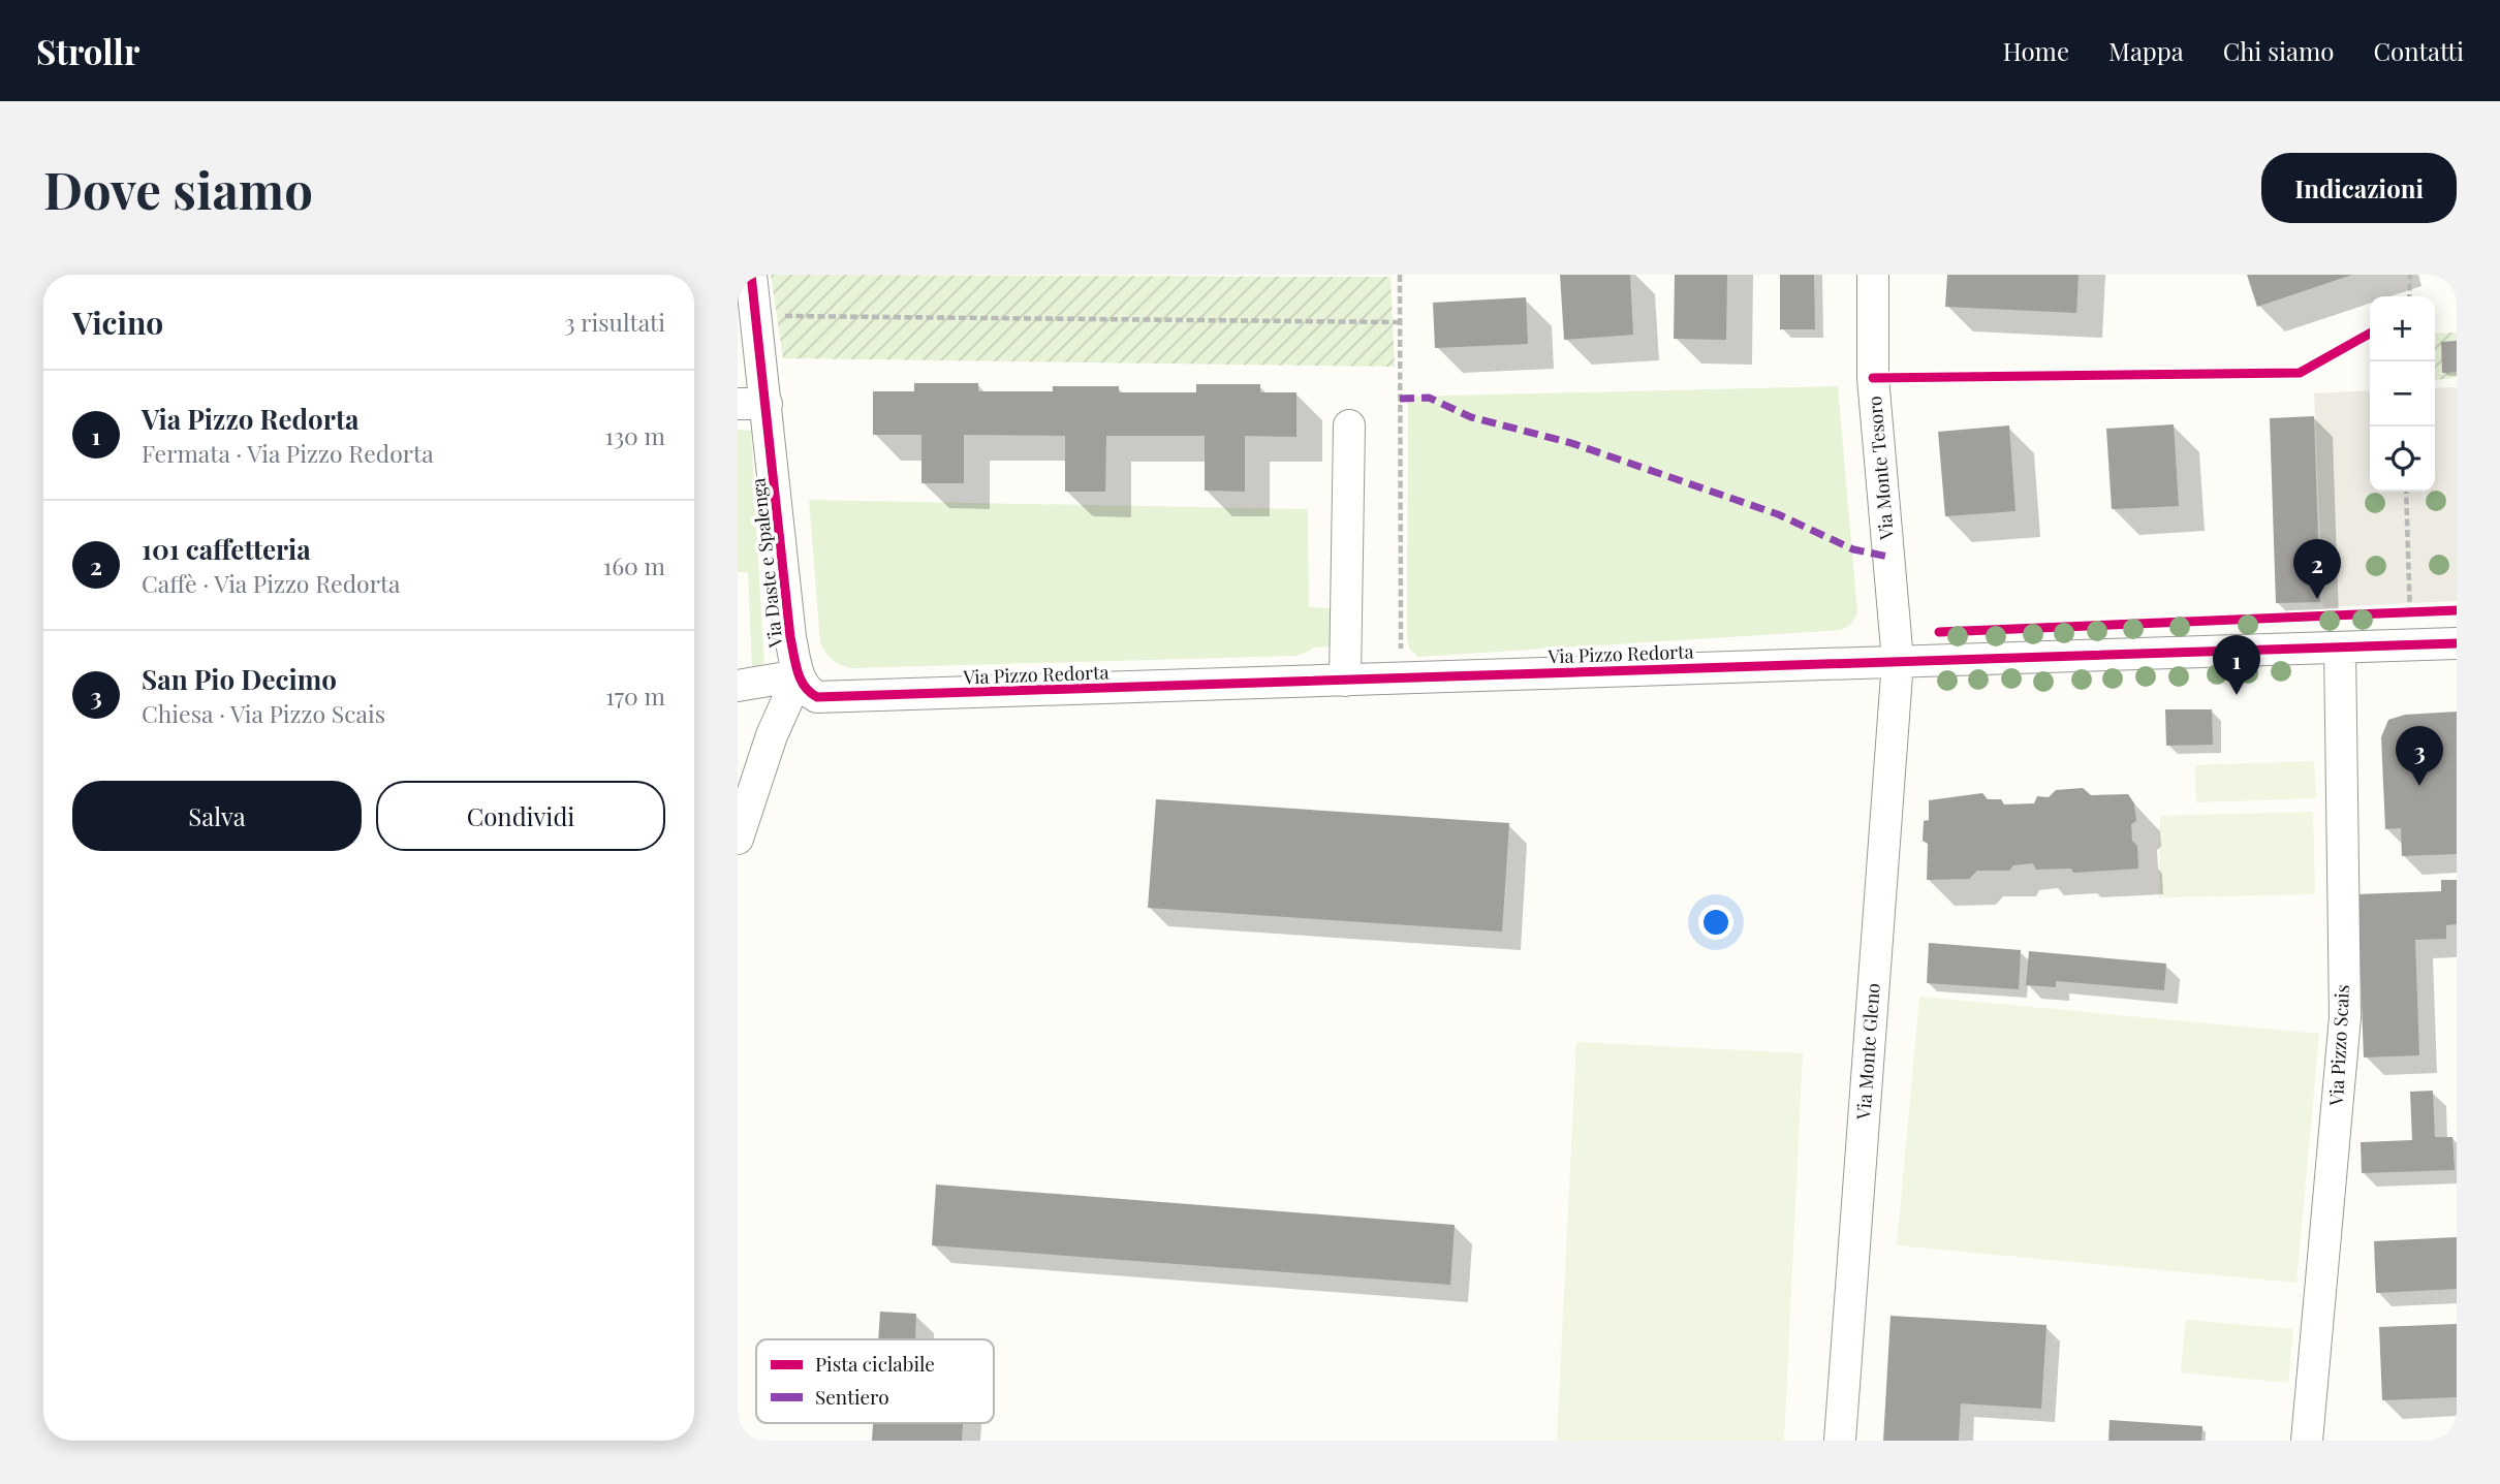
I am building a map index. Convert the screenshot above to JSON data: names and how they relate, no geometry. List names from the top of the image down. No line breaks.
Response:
{"streets":{"street":["Via Monte Tesoro","Via Daste e Spalenga","Via Pizzo Redorta","Via Pizzo Scais","Via Monte Gleno"]},"crossings":[["Via Monte Tesoro","Via Pizzo Redorta"],["Via Monte Tesoro","Via Monte Gleno"],["Via Daste e Spalenga","Via Pizzo Redorta"],["Via Pizzo Redorta","Via Pizzo Scais"],["Via Pizzo Redorta","Via Monte Gleno"]],"legend":["Pista ciclabile","Sentiero"],"page":{"header":"Strollr","nav":["Home","Mappa","Chi siamo","Contatti"],"buttons":["Indicazioni",["Salva","Condividi"]],"title":"Dove siamo","heading":["Vicino","3 risultati"],"map_buttons":["+","−"],"list":[{"mark":"1","name":"Via Pizzo Redorta","note":"Fermata · Via Pizzo Redorta","value":"130 m"},{"mark":"2","name":"101 caffetteria","note":"Caffè · Via Pizzo Redorta","value":"160 m"},{"mark":"3","name":"San Pio Decimo","note":"Chiesa · Via Pizzo Scais","value":"170 m"}],"pins":["2","1","3"]}}
